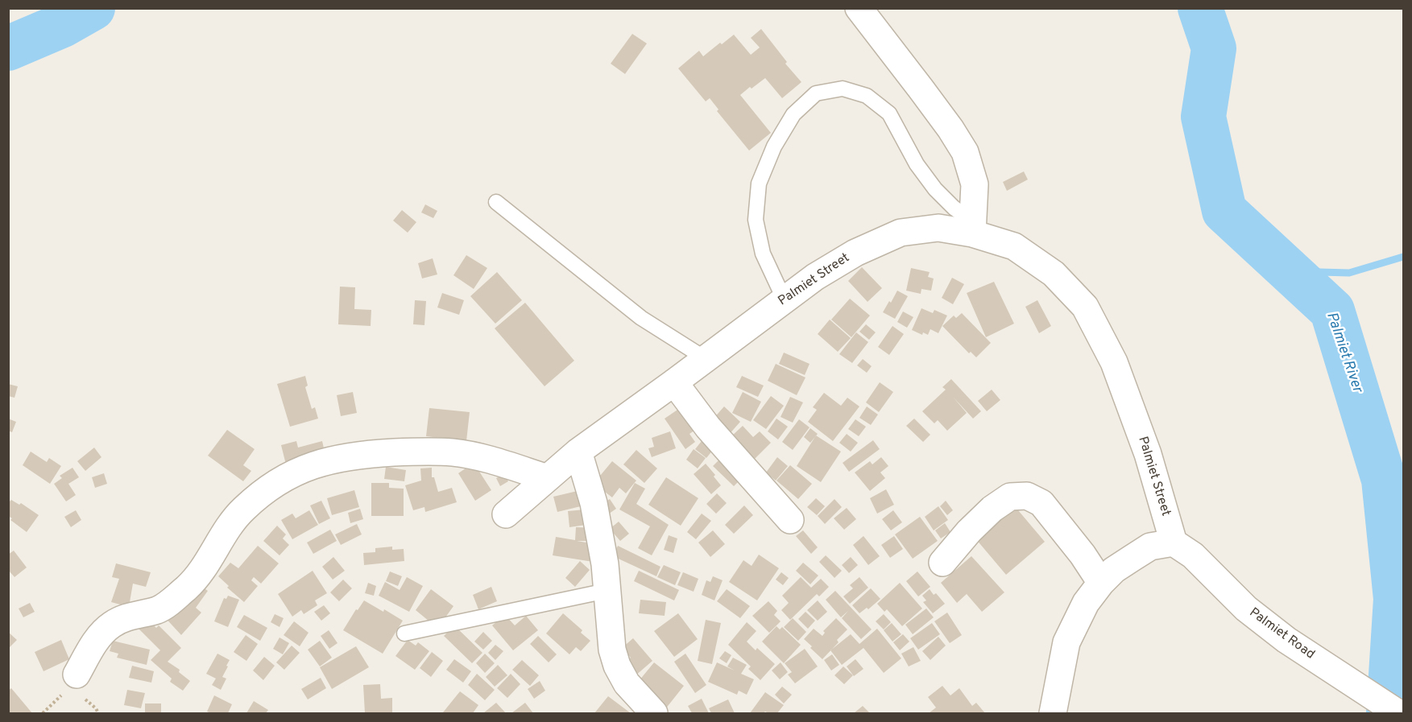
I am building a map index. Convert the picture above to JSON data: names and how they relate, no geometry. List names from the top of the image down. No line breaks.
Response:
{"streets":{"street":["Palmiet Street","Palmiet Road"]},"crossings":[["Palmiet Street","Palmiet Road"]],"water":["Palmiet River"]}
